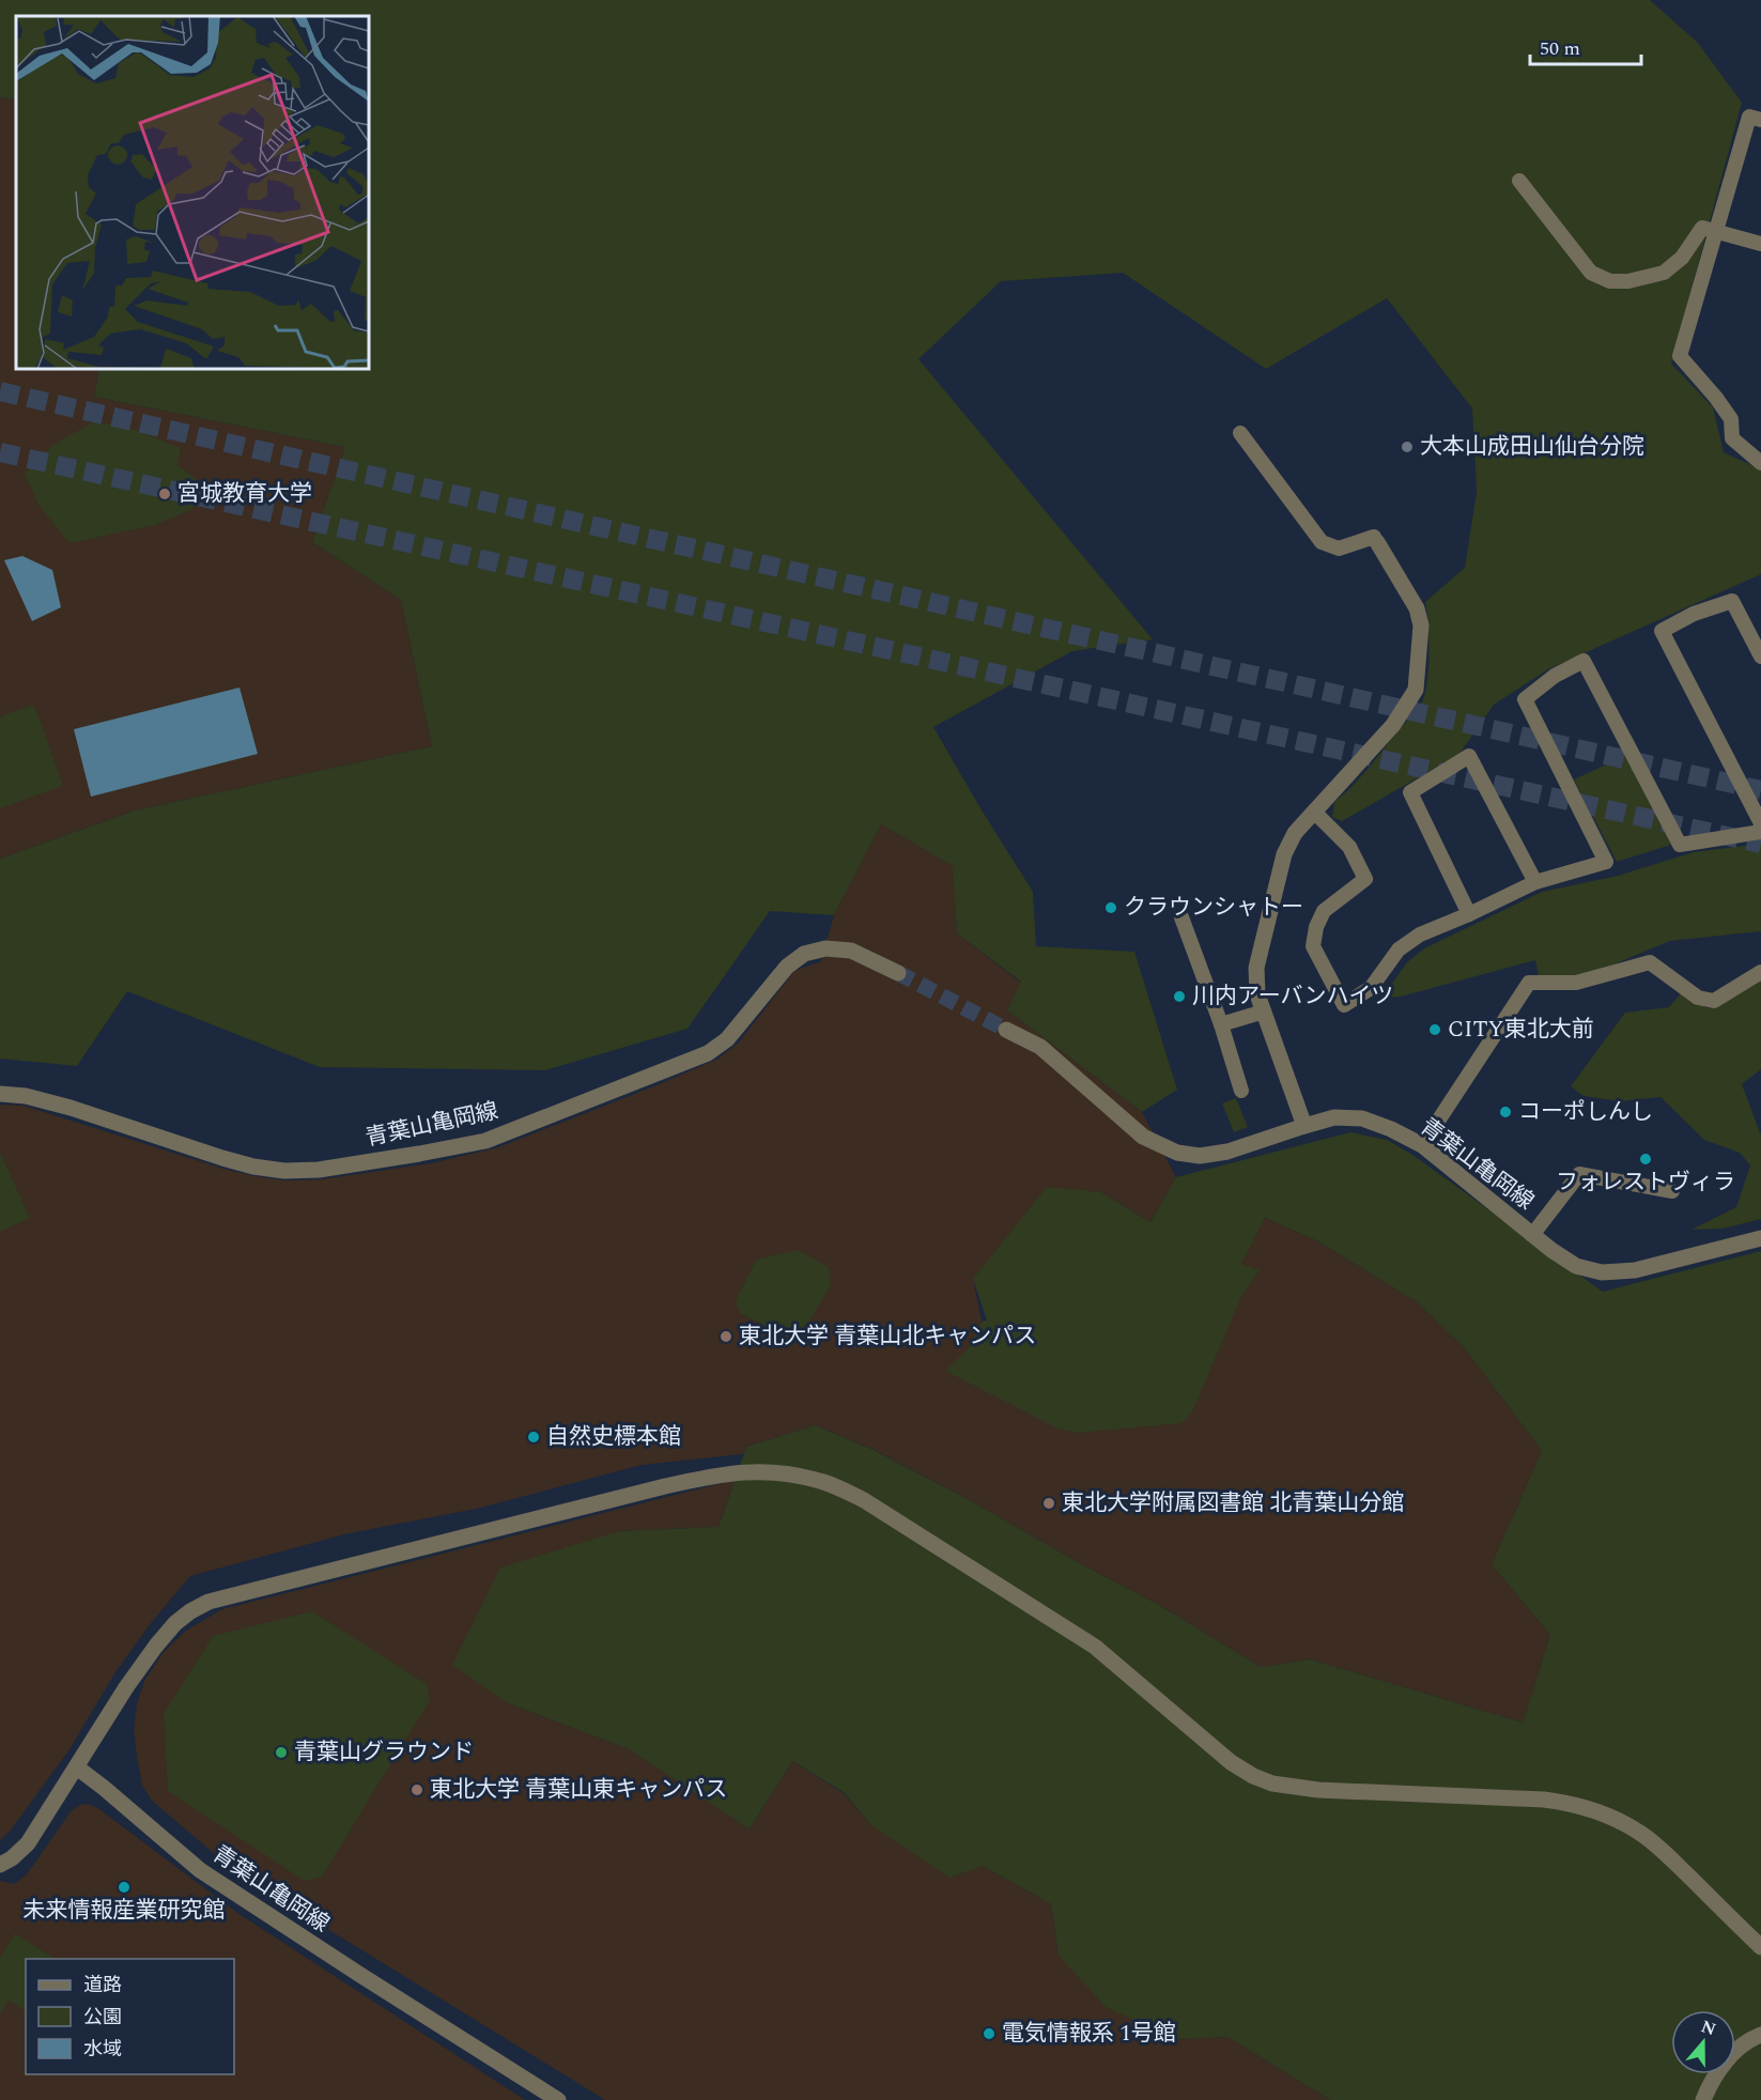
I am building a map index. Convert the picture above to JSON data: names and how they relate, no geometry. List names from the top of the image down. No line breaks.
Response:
{"streets":{"street":["青葉山亀岡線"]},"places":["大本山成田山仙台分院","宮城教育大学","クラウンシャトー","川内アーバンハイツ","CITY東北大前","コーポしんし","フォレストヴィラ","東北大学 青葉山北キャンパス","自然史標本館","東北大学附属図書館 北青葉山分館","青葉山グラウンド","東北大学 青葉山東キャンパス","未来情報産業研究館","電気情報系 1号館"],"legend":["道路","公園","水域"],"scale_bar":"50 m","north":"top"}
